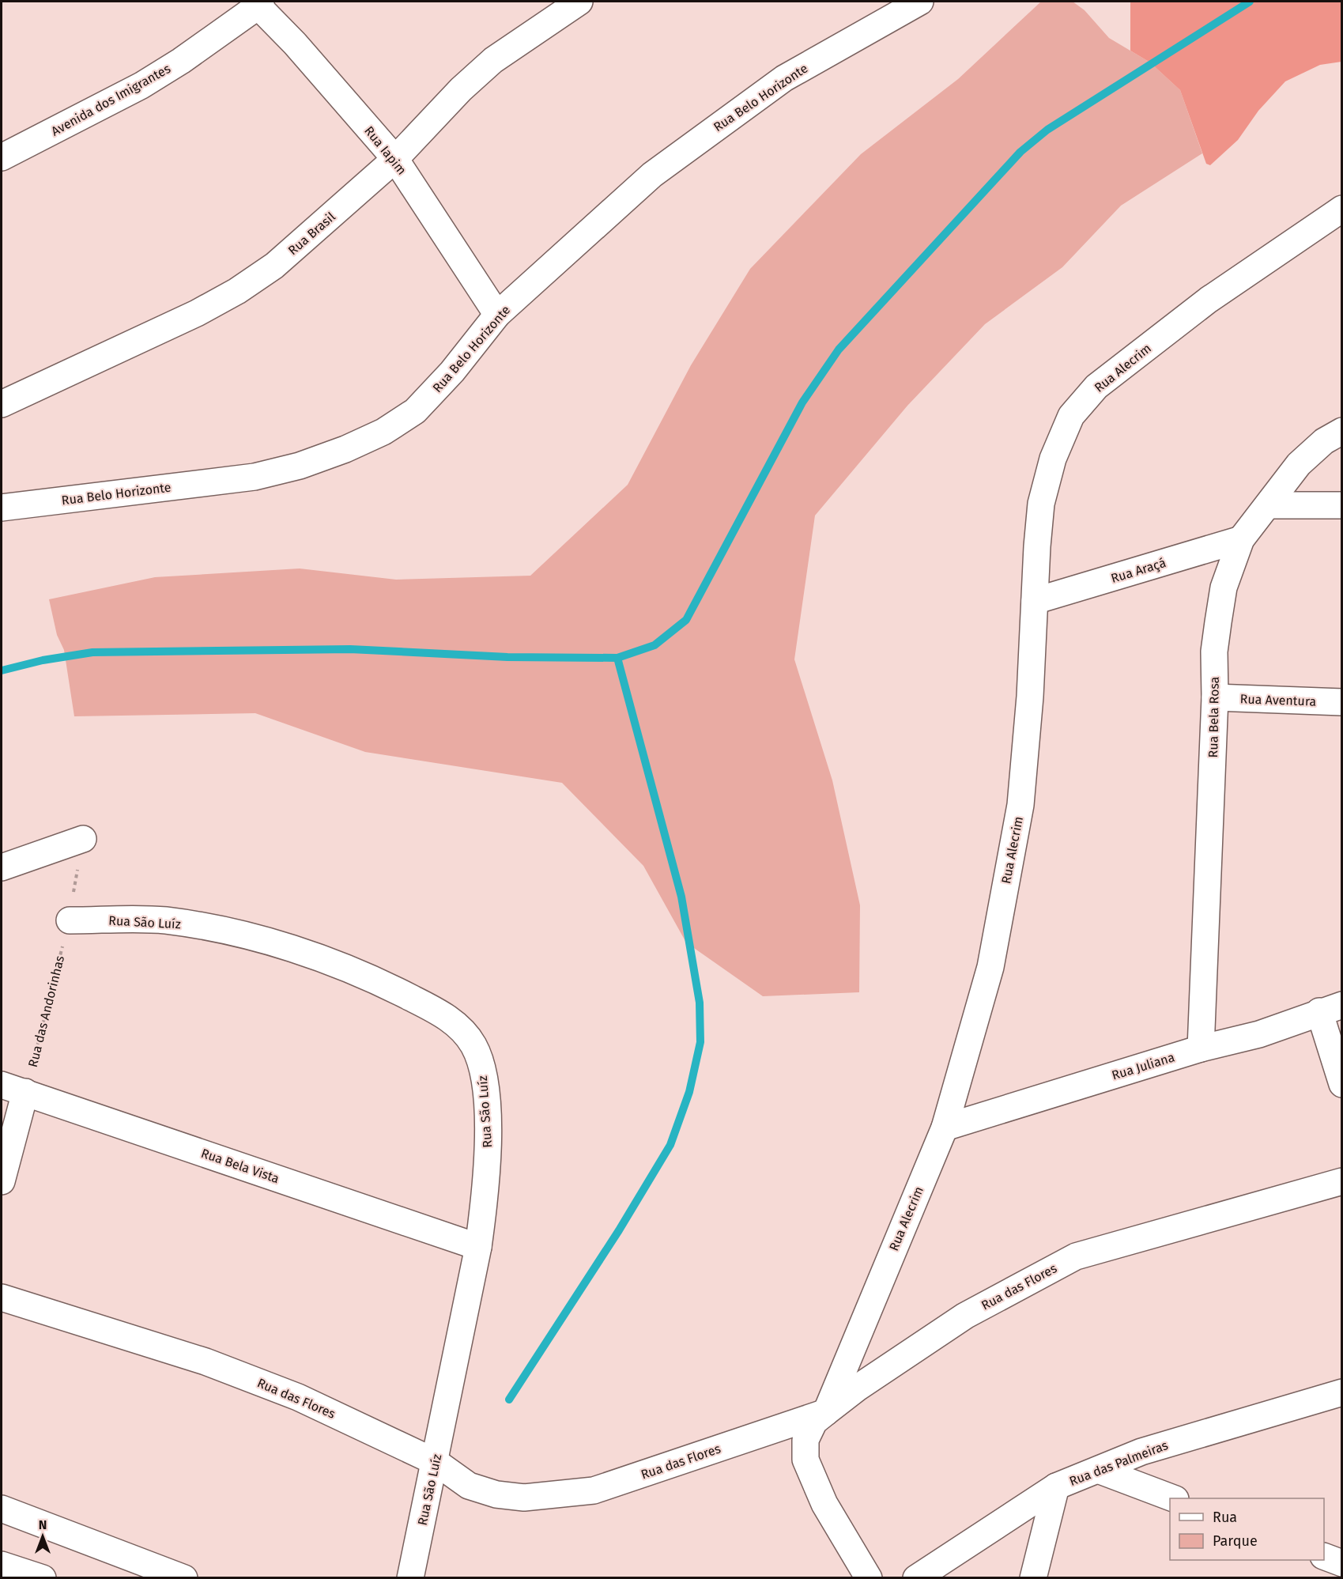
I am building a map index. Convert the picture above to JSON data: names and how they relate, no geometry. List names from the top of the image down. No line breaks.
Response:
{"streets":{"street":["Rua Belo Horizonte","Avenida dos Imigrantes","Rua Iapim","Rua Brasil","Rua Alecrim","Rua Araçá","Rua Aventura","Rua Bela Rosa","Rua São Luíz","Rua Juliana","Rua Bela Vista","Rua das Flores","Rua das Palmeiras"],"path":["Rua das Andorinhas"]},"crossings":[["Rua Belo Horizonte","Rua Iapim"],["Avenida dos Imigrantes","Rua Iapim"],["Rua Iapim","Rua Brasil"],["Rua Alecrim","Rua Araçá"],["Rua Alecrim","Rua Juliana"],["Rua Alecrim","Rua das Flores"],["Rua Araçá","Rua Bela Rosa"],["Rua Aventura","Rua Bela Rosa"],["Rua Bela Rosa","Rua Juliana"],["Rua São Luíz","Rua das Andorinhas"],["Rua São Luíz","Rua Bela Vista"],["Rua São Luíz","Rua das Flores"],["Rua das Andorinhas","Rua Bela Vista"]],"legend":["Rua","Parque"],"north":"top"}
